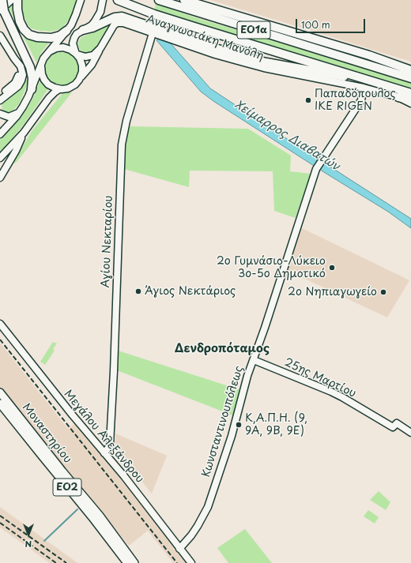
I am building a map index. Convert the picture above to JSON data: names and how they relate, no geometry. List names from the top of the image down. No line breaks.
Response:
{"streets":{"highway":["ΕΟ1α"],"main road":["Μοναστηρίου","ΕΟ2"],"street":["Αναγνωστάκη Μανόλη","Αγίου Νεκταρίου","25ης Μαρτίου","Κωνσταντινουπόλεως","Μεγάλου Αλεξάνδρου"]},"crossings":[["Αναγνωστάκη Μανόλη","Αγίου Νεκταρίου"],["Αναγνωστάκη Μανόλη","Κωνσταντινουπόλεως"],["Αγίου Νεκταρίου","Μεγάλου Αλεξάνδρου"],["25ης Μαρτίου","Κωνσταντινουπόλεως"],["Κωνσταντινουπόλεως","Μεγάλου Αλεξάνδρου"]],"districts":["Δενδροπόταμος"],"water":["Χείμαρρος Διαβατών"],"places":["Παπαδόπουλος ΙΚΕ RIGEN","2ο Γυμνάσιο-Λύκειο 3ο-5ο Δημοτικό","Άγιος Νεκτάριος","2ο Νηπιαγωγείο","Κ,Α.Π.Η. (9, 9Α, 9Β, 9Ε)"],"scale_bar":"100 m","north":"bottom"}
